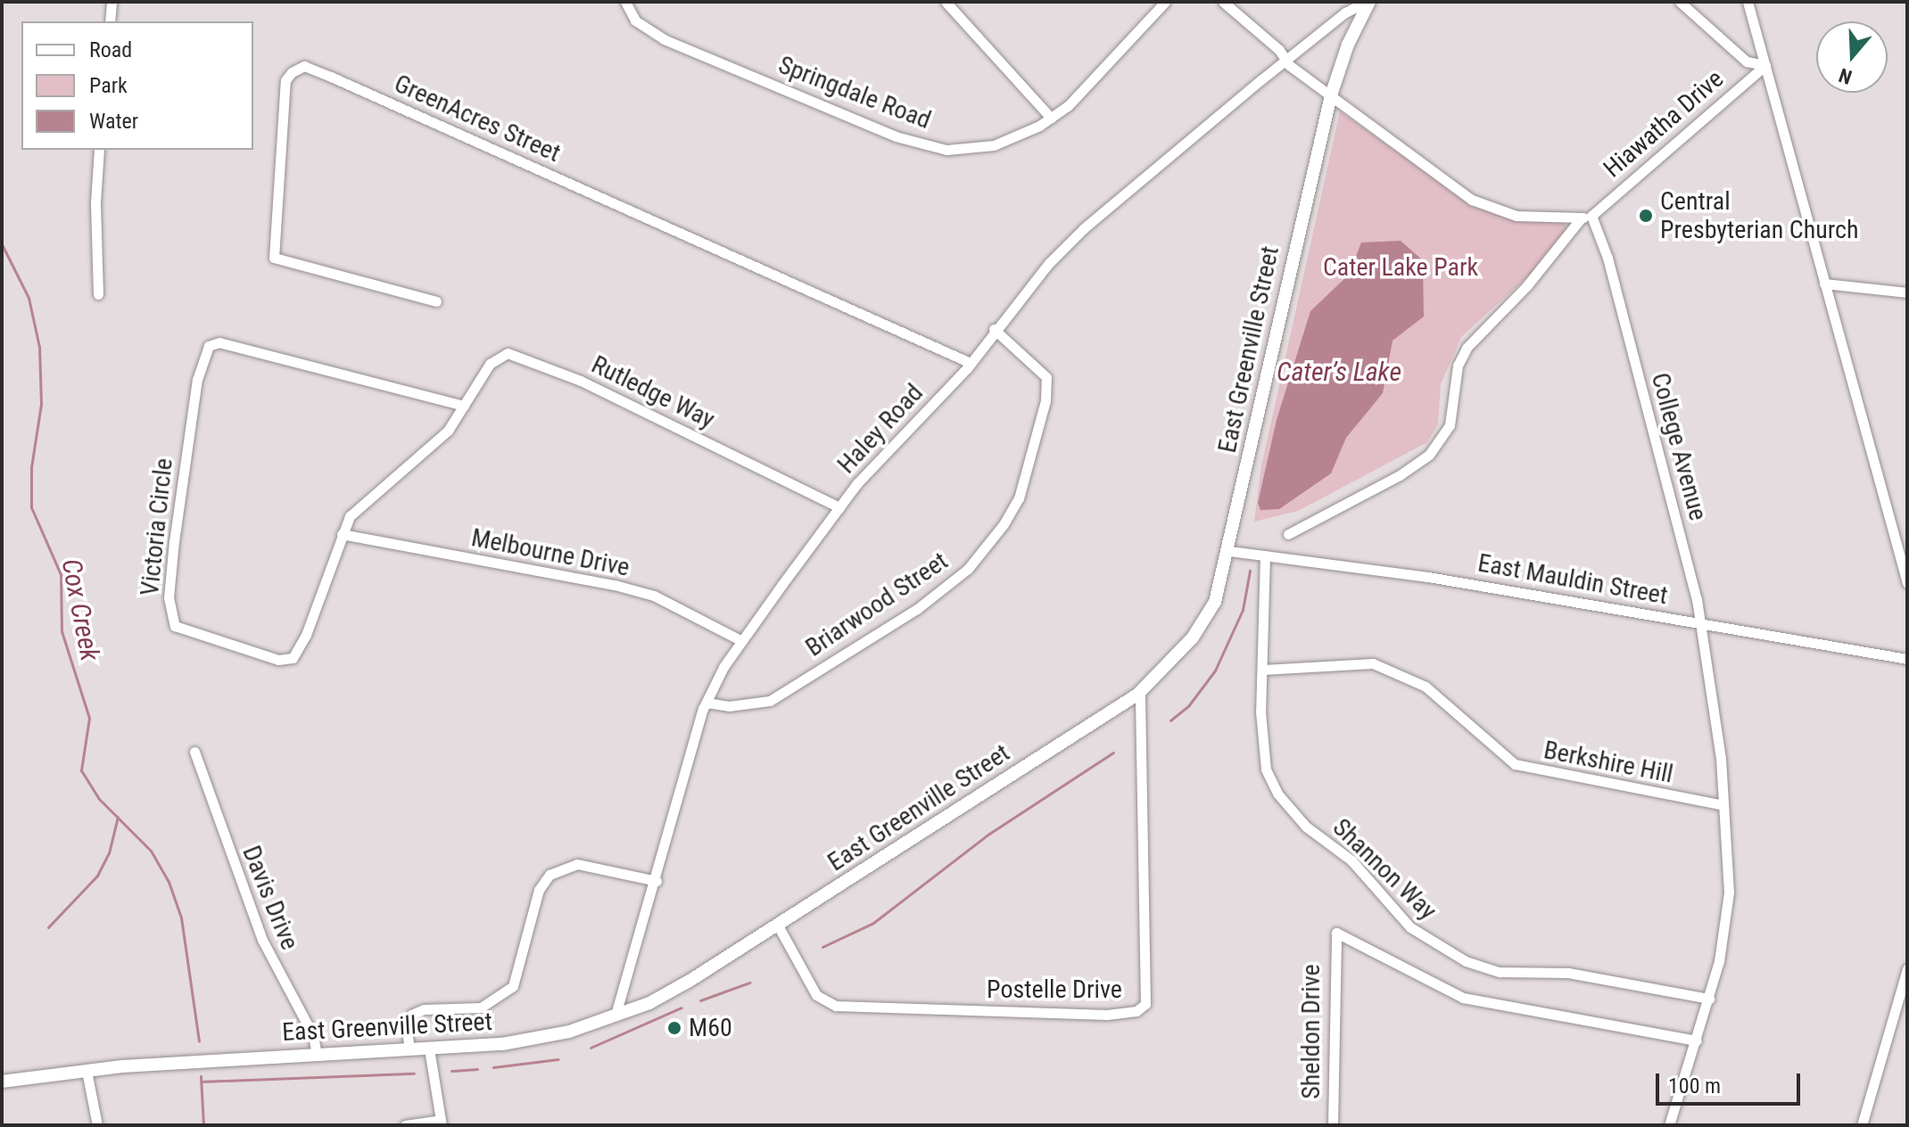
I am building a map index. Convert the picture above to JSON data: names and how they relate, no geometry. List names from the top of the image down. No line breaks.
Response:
{"streets":{"main road":["East Greenville Street"],"street":["Springdale Road","GreenAcres Street","Hiawatha Drive","Rutledge Way","Haley Road","College Avenue","Victoria Circle","Melbourne Drive","East Mauldin Street","Briarwood Street","Berkshire Hill","Shannon Way","Davis Drive","Postelle Drive","Sheldon Drive"]},"crossings":[["GreenAcres Street","Haley Road"],["Hiawatha Drive","College Avenue"],["East Greenville Street","Haley Road"],["East Greenville Street","East Mauldin Street"],["East Greenville Street","Davis Drive"],["East Greenville Street","Postelle Drive"],["Rutledge Way","Haley Road"],["Rutledge Way","Victoria Circle"],["Haley Road","Melbourne Drive"],["Haley Road","Briarwood Street"],["College Avenue","East Mauldin Street"],["College Avenue","Berkshire Hill"],["College Avenue","Shannon Way"],["College Avenue","Sheldon Drive"],["Victoria Circle","Melbourne Drive"],["East Mauldin Street","Shannon Way"],["Berkshire Hill","Shannon Way"]],"water":["Cater’s Lake","Cox Creek"],"parks":["Cater Lake Park"],"places":["Central Presbyterian Church","M60"],"legend":["Road","Park","Water"],"scale_bar":"100 m","north":"bottom"}
